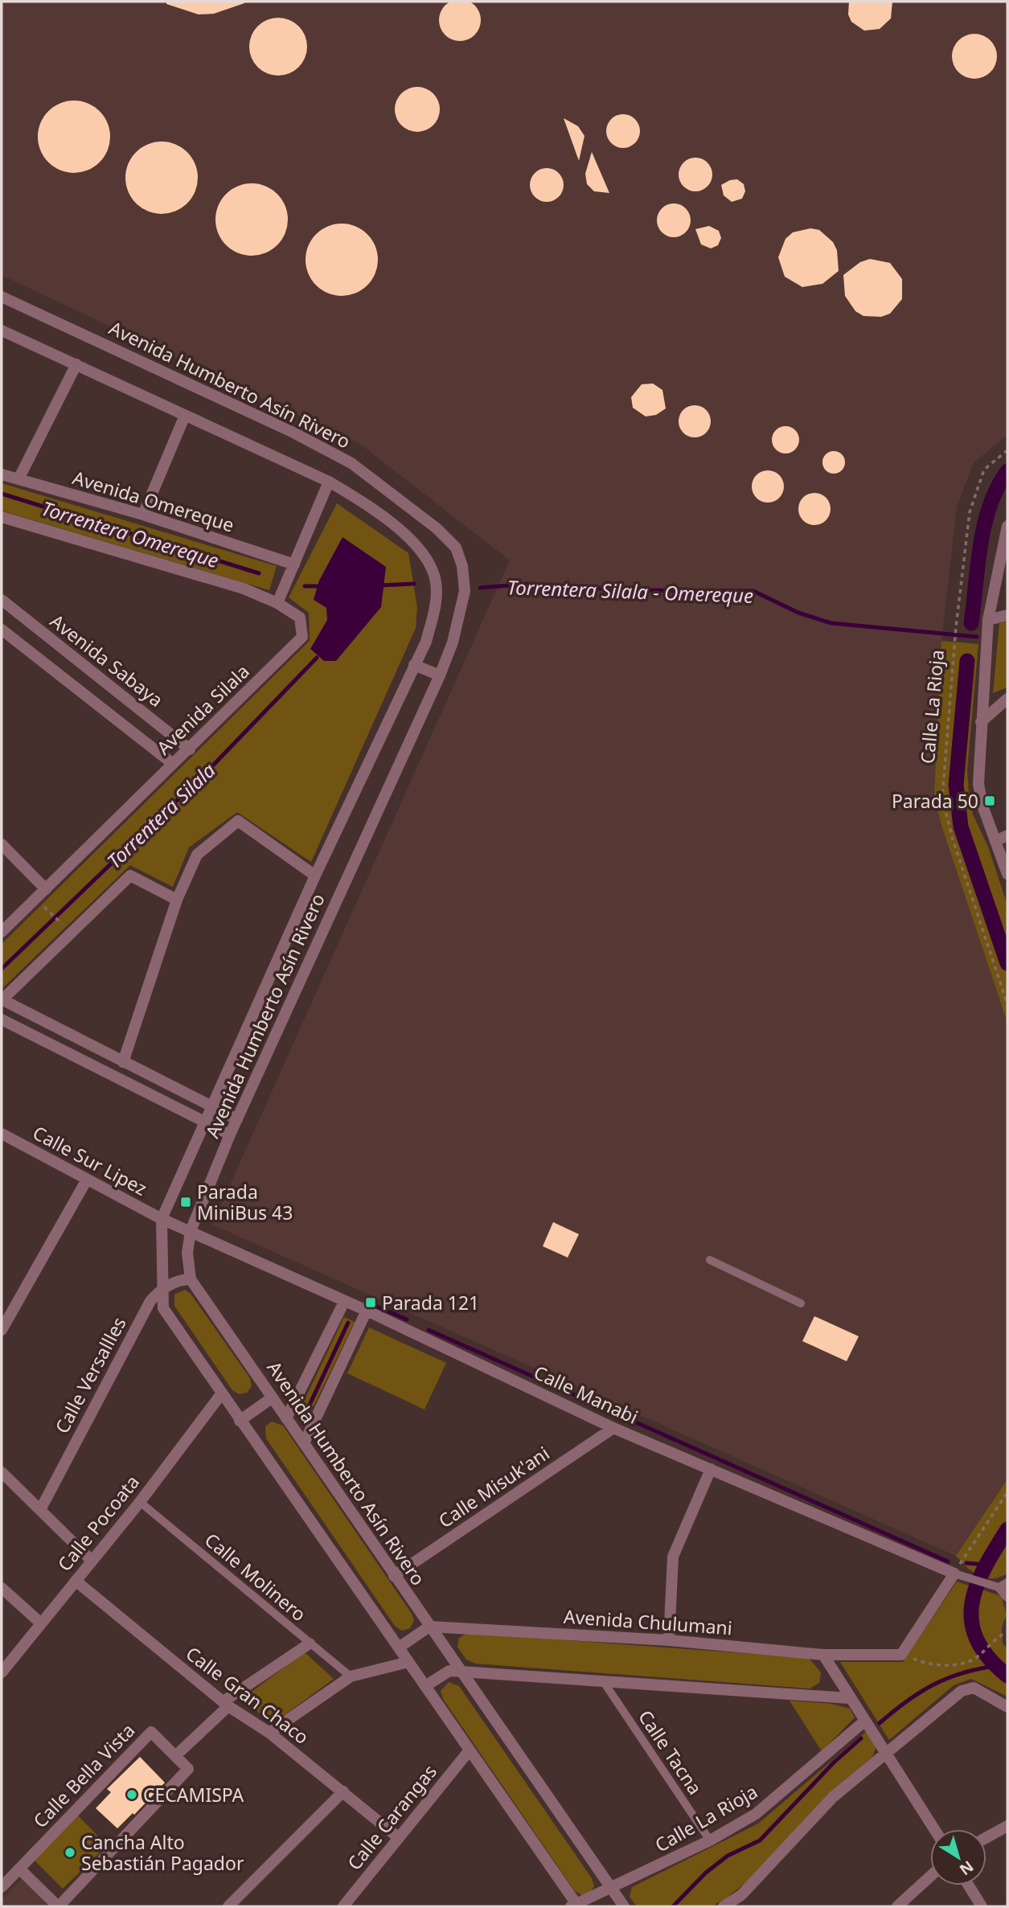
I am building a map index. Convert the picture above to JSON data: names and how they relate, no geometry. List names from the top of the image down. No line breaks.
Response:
{"streets":{"street":["Avenida Humberto Asín Rivero","Avenida Omereque","Avenida Sabaya","Calle La Rioja","Avenida Silala","Calle Sur Lipez","Calle Versallles","Calle Manabi","Calle Misuk'ani","Calle Pocoata","Avenida Chulumani","Calle Gran Chaco","Calle Bella Vista","Calle Carangas"],"lane":["Calle Molinero","Calle Tacna"]},"crossings":[["Avenida Humberto Asín Rivero","Calle La Rioja"],["Avenida Humberto Asín Rivero","Calle Sur Lipez"],["Avenida Humberto Asín Rivero","Calle Versallles"],["Avenida Humberto Asín Rivero","Calle Manabi"],["Avenida Humberto Asín Rivero","Calle Misuk'ani"],["Avenida Humberto Asín Rivero","Calle Pocoata"],["Avenida Humberto Asín Rivero","Avenida Chulumani"],["Avenida Humberto Asín Rivero","Calle Carangas"],["Avenida Sabaya","Avenida Silala"],["Calle La Rioja","Calle Tacna"],["Calle Sur Lipez","Calle Manabi"],["Calle Manabi","Calle Misuk'ani"],["Calle Pocoata","Calle Molinero"],["Calle Pocoata","Calle Gran Chaco"],["Calle Gran Chaco","Calle Carangas"]],"water":["Torrentera Omereque","Torrentera Silala - Omereque","Torrentera Silala"],"places":{"transit":["Parada 50","Parada MiniBus 43","Parada 121"],"other":["CECAMISPA","Cancha Alto Sebastián Pagador"]},"north":"bottom right"}
